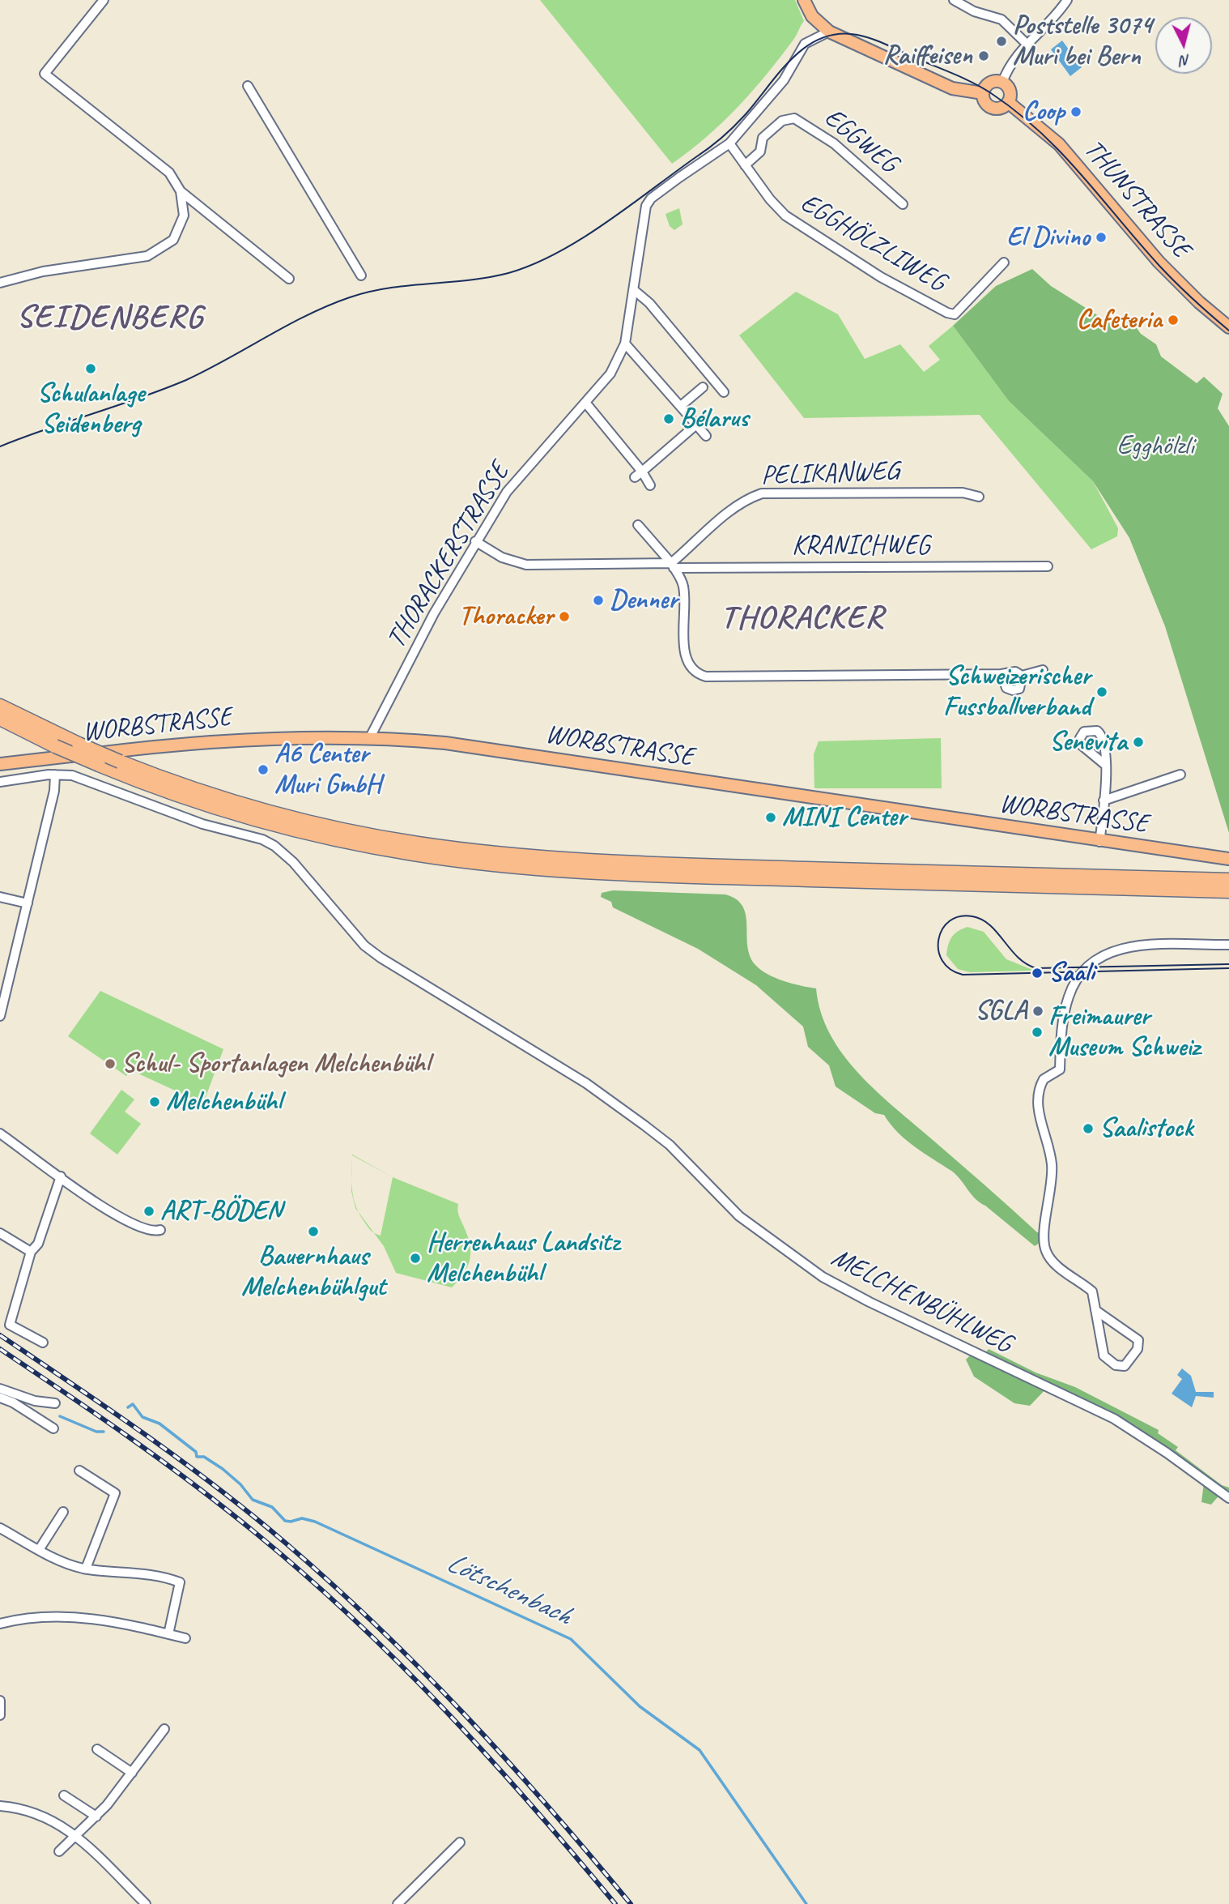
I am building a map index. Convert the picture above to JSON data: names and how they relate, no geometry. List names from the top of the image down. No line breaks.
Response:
{"streets":{"main road":["THUNSTRASSE","WORBSTRASSE"],"street":["EGGWEG","EGGHÖLZLIWEG","PELIKANWEG","KRANICHWEG","THORACKERSTRASSE","MELCHENBÜHLWEG"]},"crossings":[["EGGWEG","EGGHÖLZLIWEG"],["EGGHÖLZLIWEG","THORACKERSTRASSE"],["PELIKANWEG","KRANICHWEG"],["KRANICHWEG","THORACKERSTRASSE"],["THORACKERSTRASSE","WORBSTRASSE"]],"districts":["SEIDENBERG","THORACKER"],"water":["Lötschenbach"],"parks":["Egghölzli"],"places":["Poststelle 3074 Muri bei Bern","Raiffeisen","Coop","El Divino","Cafeteria","Schulanlage Seidenberg","Bélarus","Denner","Thoracker","Schweizerischer Fussballverband","Senevita","A6 Center Muri GmbH","MINI Center","Saali","SGLA","Freimaurer Museum Schweiz","Schul- Sportanlagen Melchenbühl","Melchenbühl","Saalistock","ART-BÖDEN","Bauernhaus Melchenbühlgut","Herrenhaus Landsitz Melchenbühl"],"north":"bottom"}
